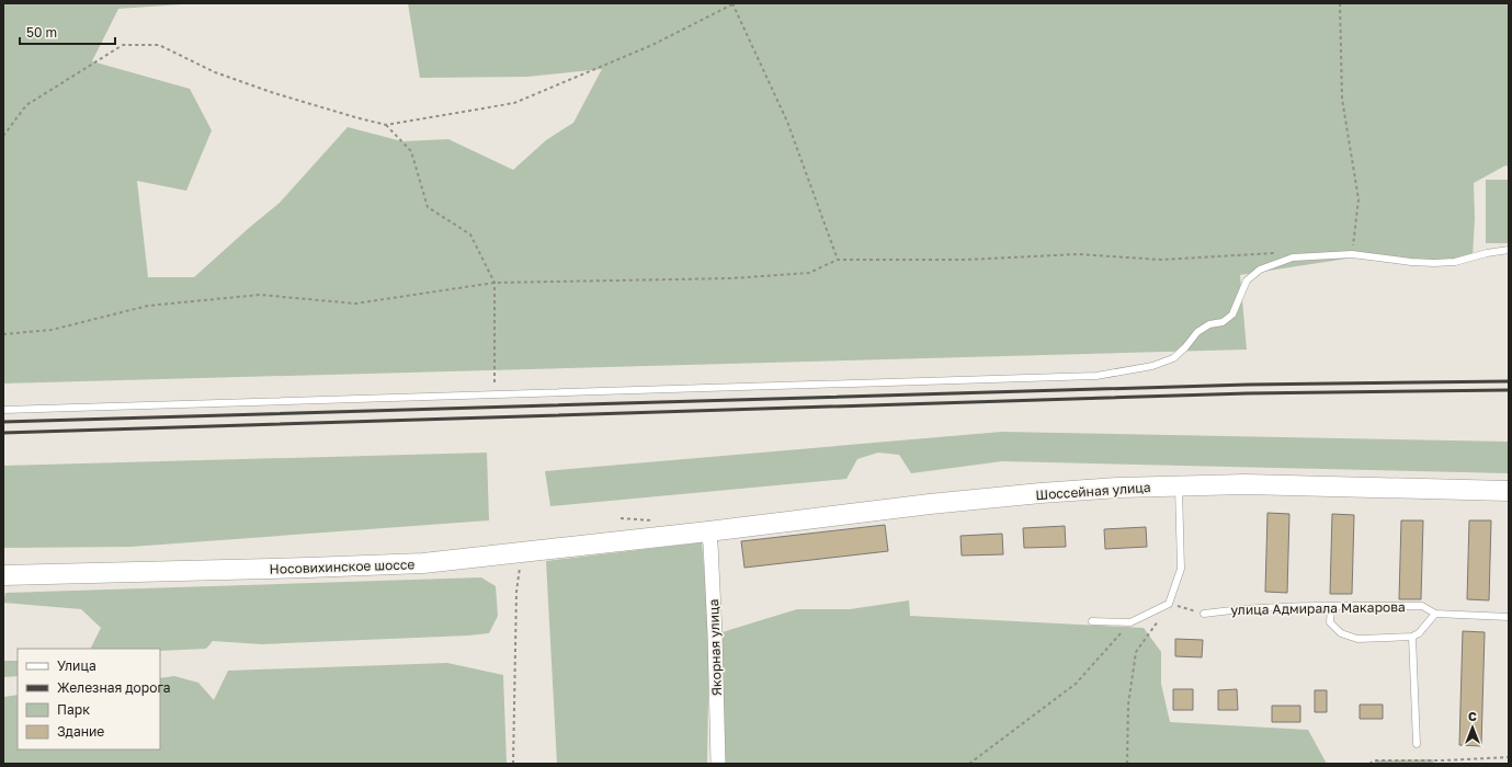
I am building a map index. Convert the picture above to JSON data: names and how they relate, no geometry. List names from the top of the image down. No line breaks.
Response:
{"streets":{"main road":["Шоссейная улица","Носовихинское шоссе"],"street":["Якорная улица"],"lane":["улица Адмирала Макарова"]},"crossings":[["Шоссейная улица","Носовихинское шоссе"],["Шоссейная улица","Якорная улица"]],"legend":["Улица","Железная дорога","Парк","Здание"],"scale_bar":"50 m","north":"top"}
